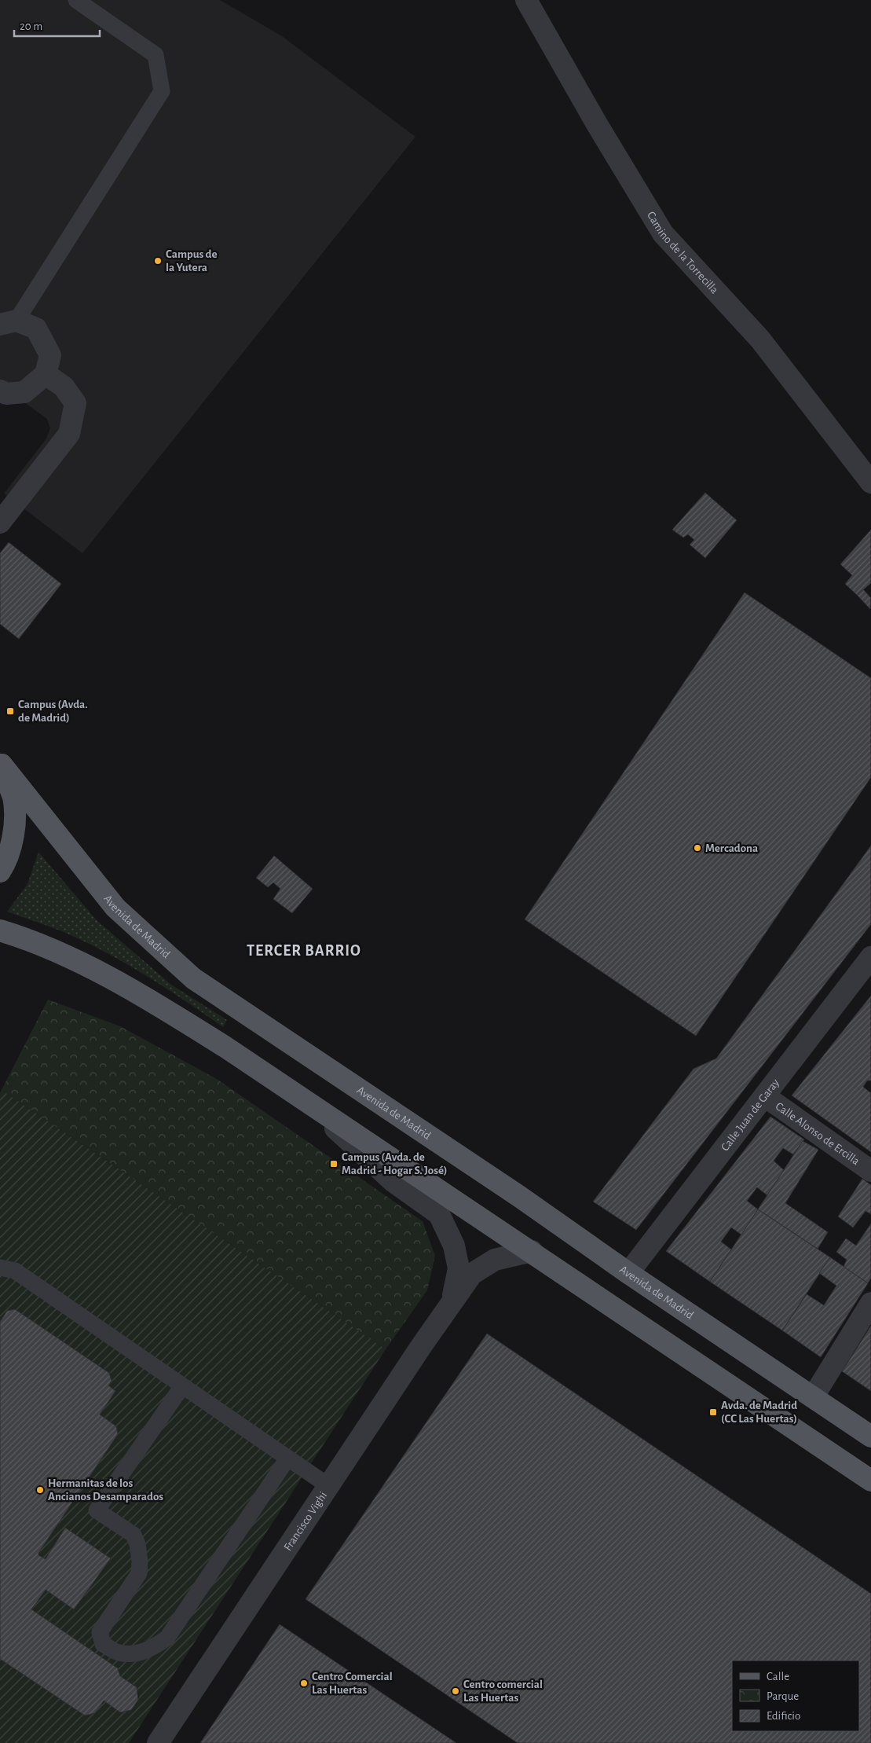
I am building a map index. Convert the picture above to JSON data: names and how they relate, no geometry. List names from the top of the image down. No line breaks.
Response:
{"streets":{"main road":["Avenida de Madrid"],"street":["Camino de la Torrecilla","Calle Juan de Garay","Calle Alonso de Ercilla","Francisco Vighi"]},"crossings":[["Avenida de Madrid","Calle Juan de Garay"],["Calle Juan de Garay","Calle Alonso de Ercilla"]],"districts":["TERCER BARRIO"],"places":{"other":["Campus de la Yutera","Mercadona","Hermanitas de los Ancianos Desamparados","Centro Comercial Las Huertas","Centro comercial Las Huertas"],"transit":["Campus (Avda. de Madrid)","Campus (Avda. de Madrid - Hogar S. José)","Avda. de Madrid (CC Las Huertas)"]},"legend":["Calle","Parque","Edificio"],"scale_bar":"20 m"}
